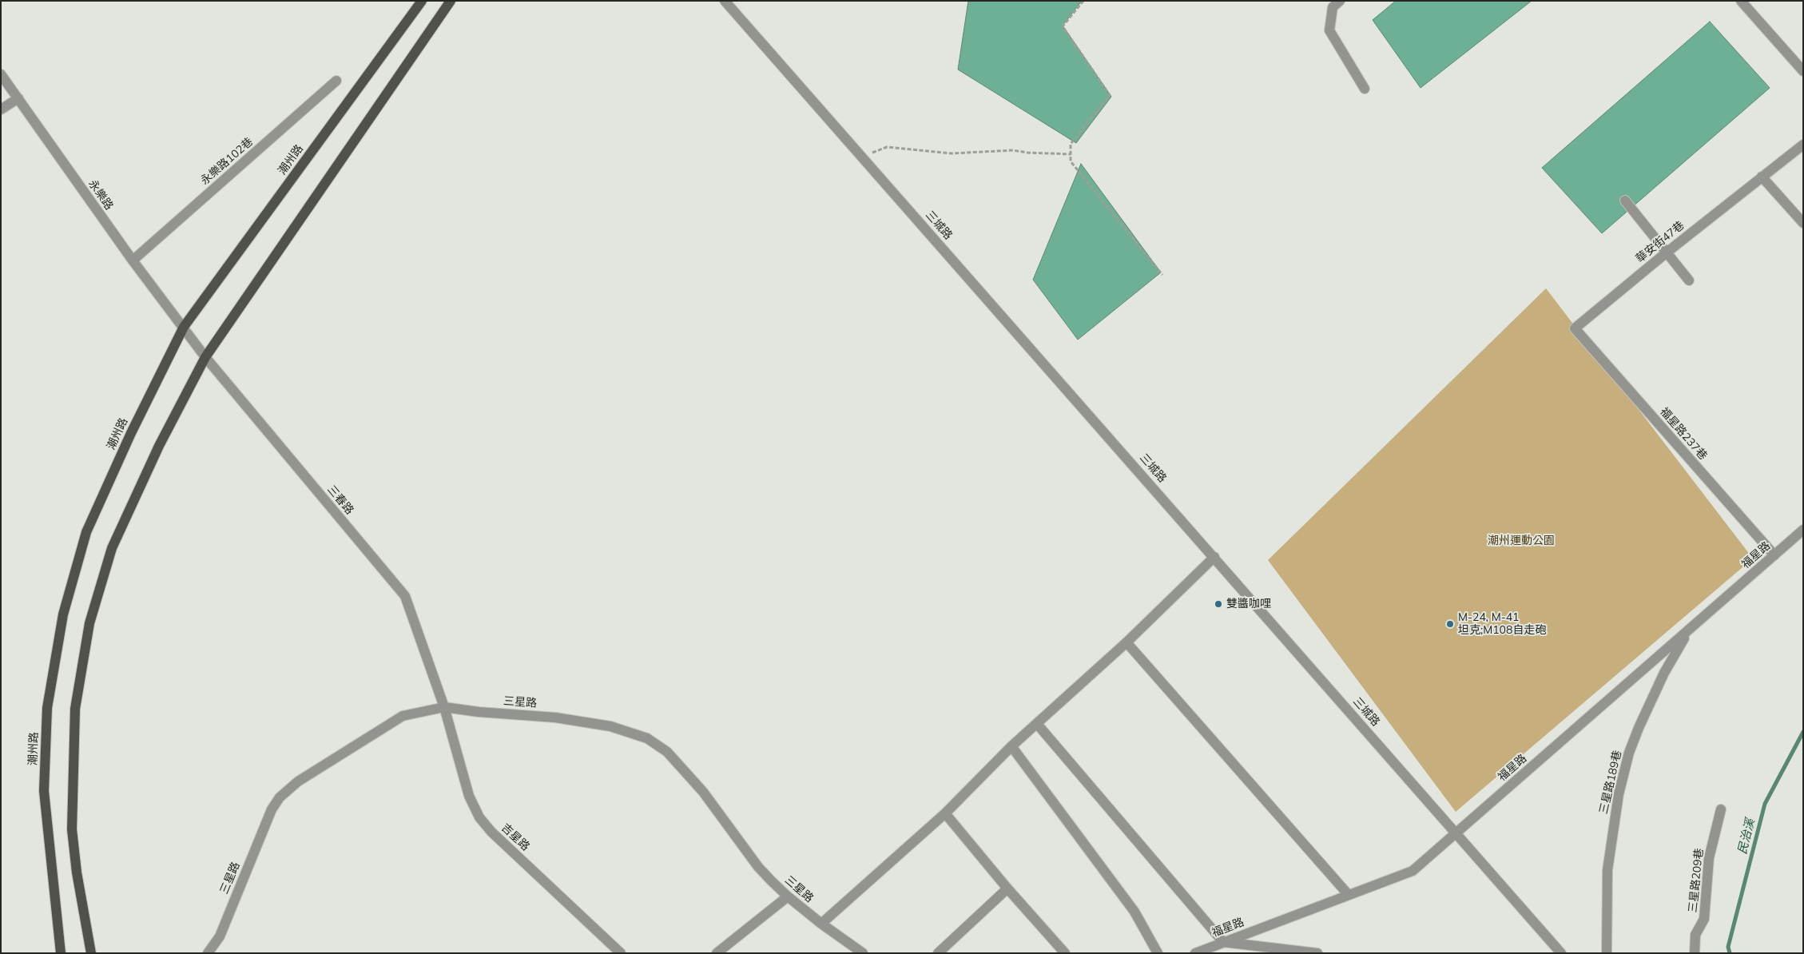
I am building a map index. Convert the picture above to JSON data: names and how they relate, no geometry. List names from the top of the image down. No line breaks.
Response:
{"streets":{"main road":["潮州路"],"street":["永樂路102巷","永樂路","三城路","華安街47巷","福星路237巷","三春路","福星路","三星路","三星路189巷","吉星路","三星路209巷"]},"crossings":[["潮州路","永樂路"],["潮州路","三春路"],["永樂路102巷","永樂路"],["永樂路","三春路"],["三城路","福星路"],["華安街47巷","福星路237巷"],["福星路237巷","福星路"],["三春路","三星路"],["三春路","吉星路"],["福星路","三星路189巷"],["三星路","吉星路"]],"water":["民治溪"],"parks":["潮州運動公園"],"places":["雙醬咖哩","M-24, M-41 坦克;M108自走砲"]}
